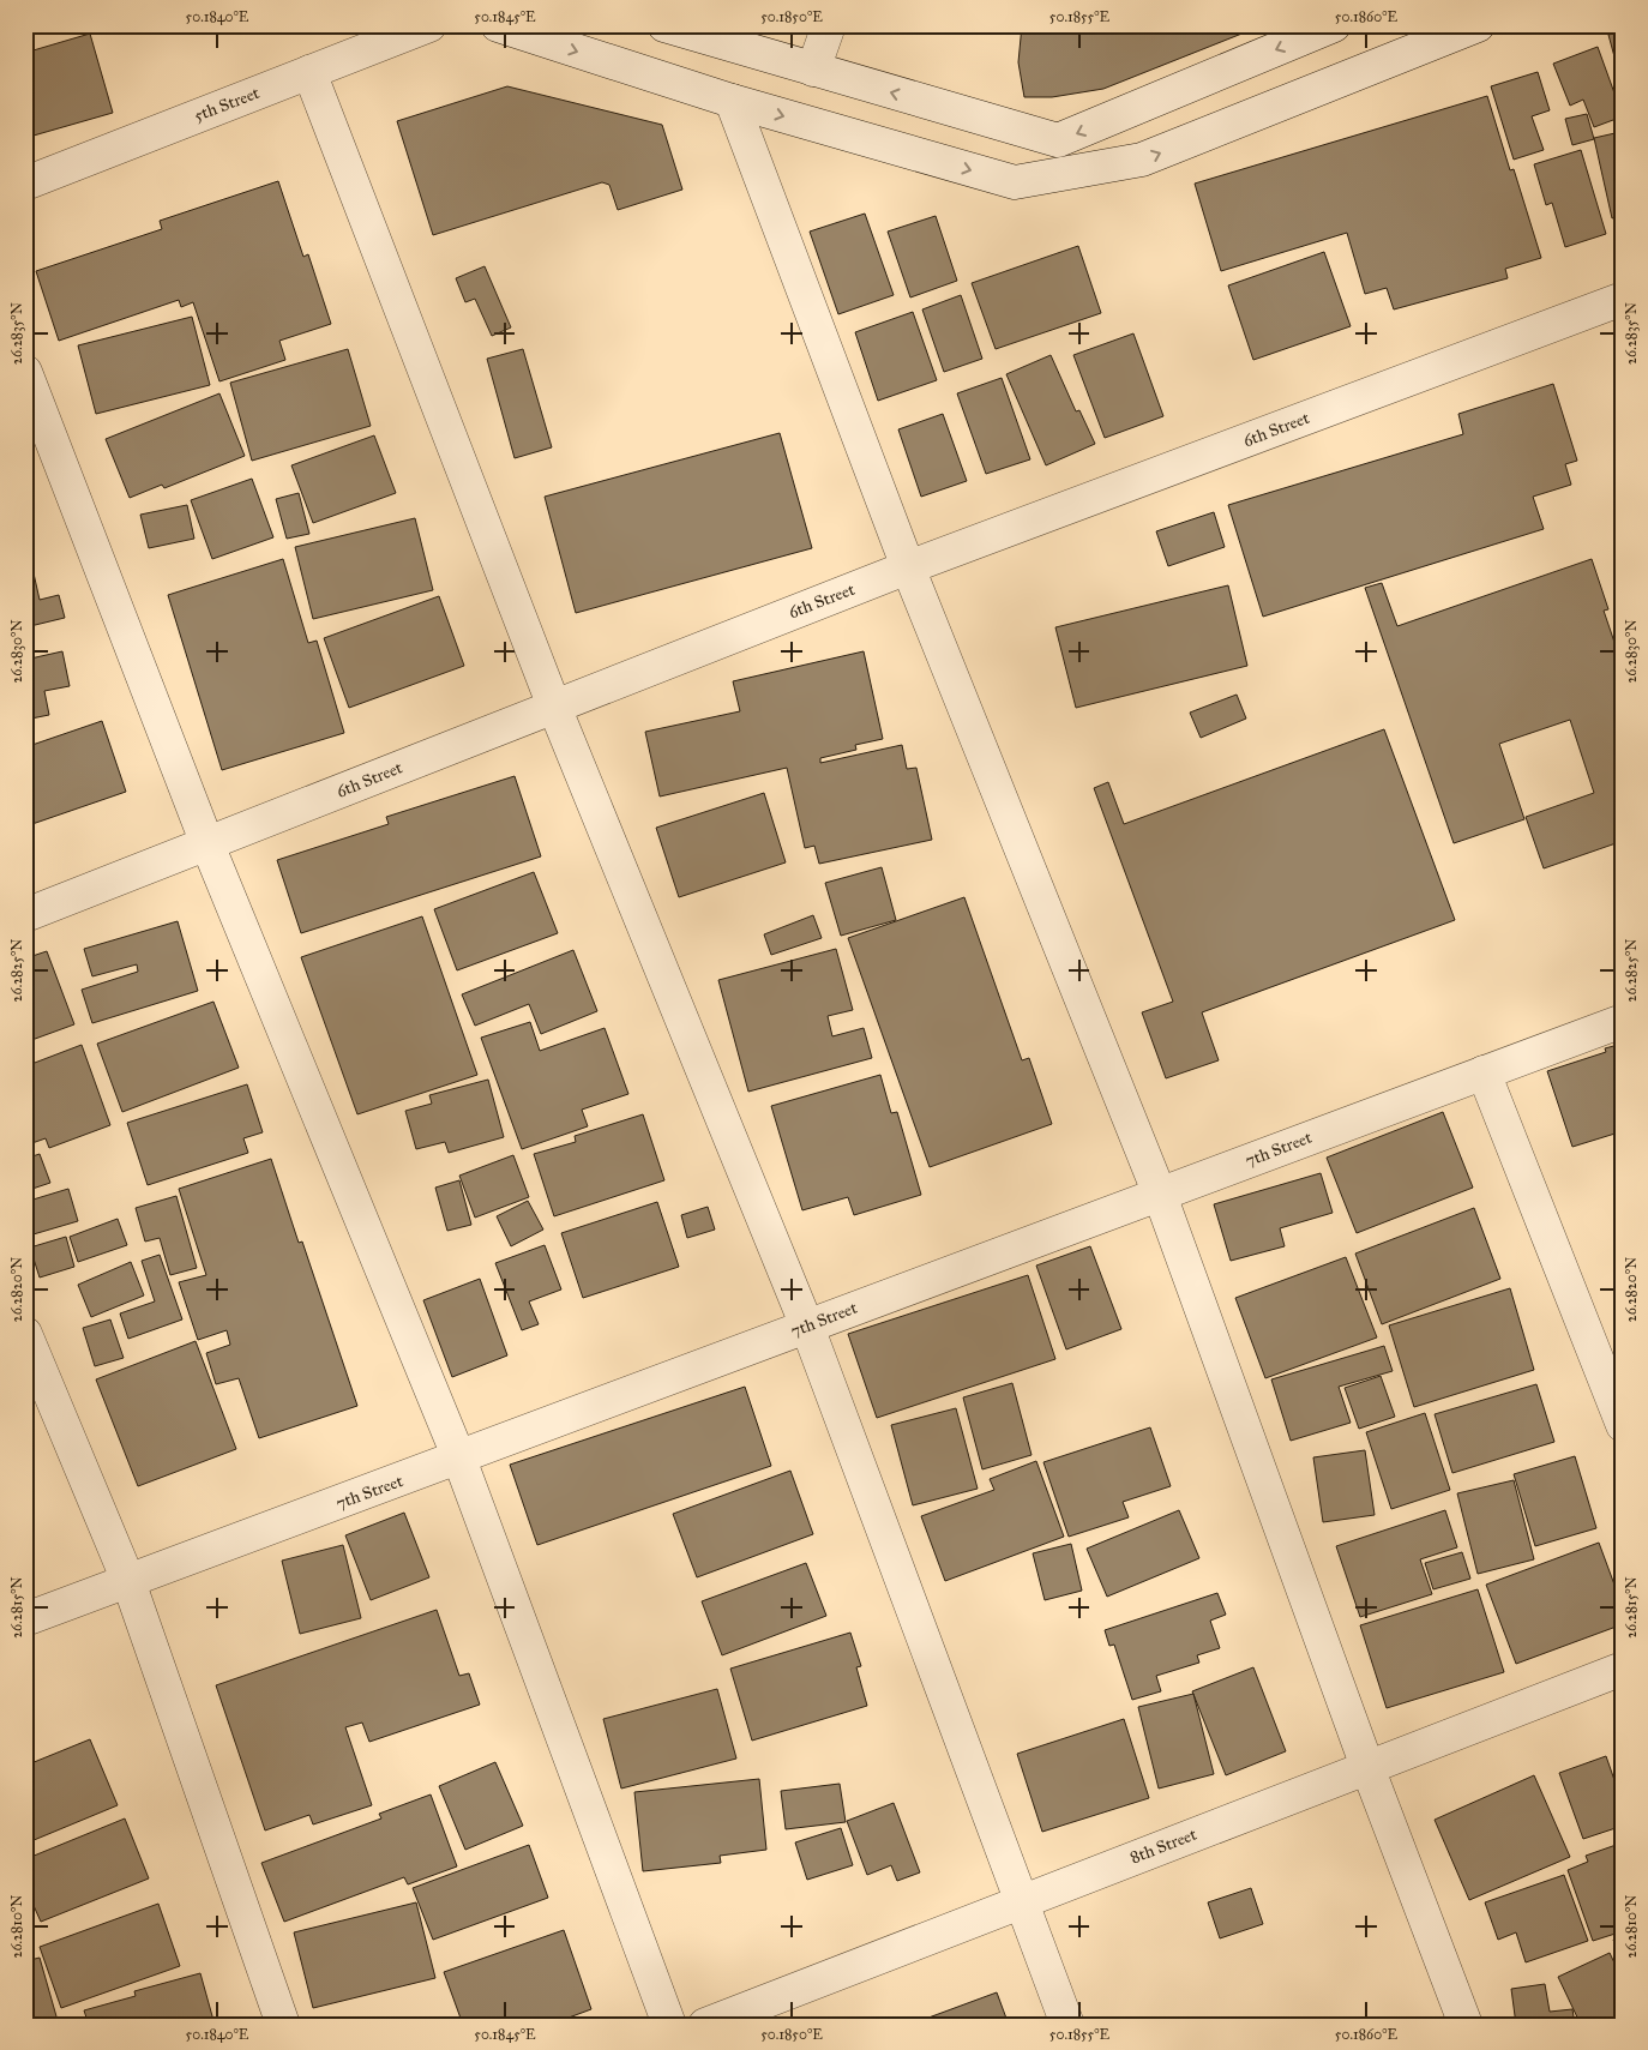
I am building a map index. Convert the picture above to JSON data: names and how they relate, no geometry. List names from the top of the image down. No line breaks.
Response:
{"streets":{"street":["5th Street","6th Street","7th Street","8th Street"]},"coordinates":["50.1840°E","50.1845°E","50.1850°E","50.1855°E","50.1860°E","26.2835°N","26.2830°N","26.2825°N","26.2820°N","26.2815°N","26.2810°N"]}
